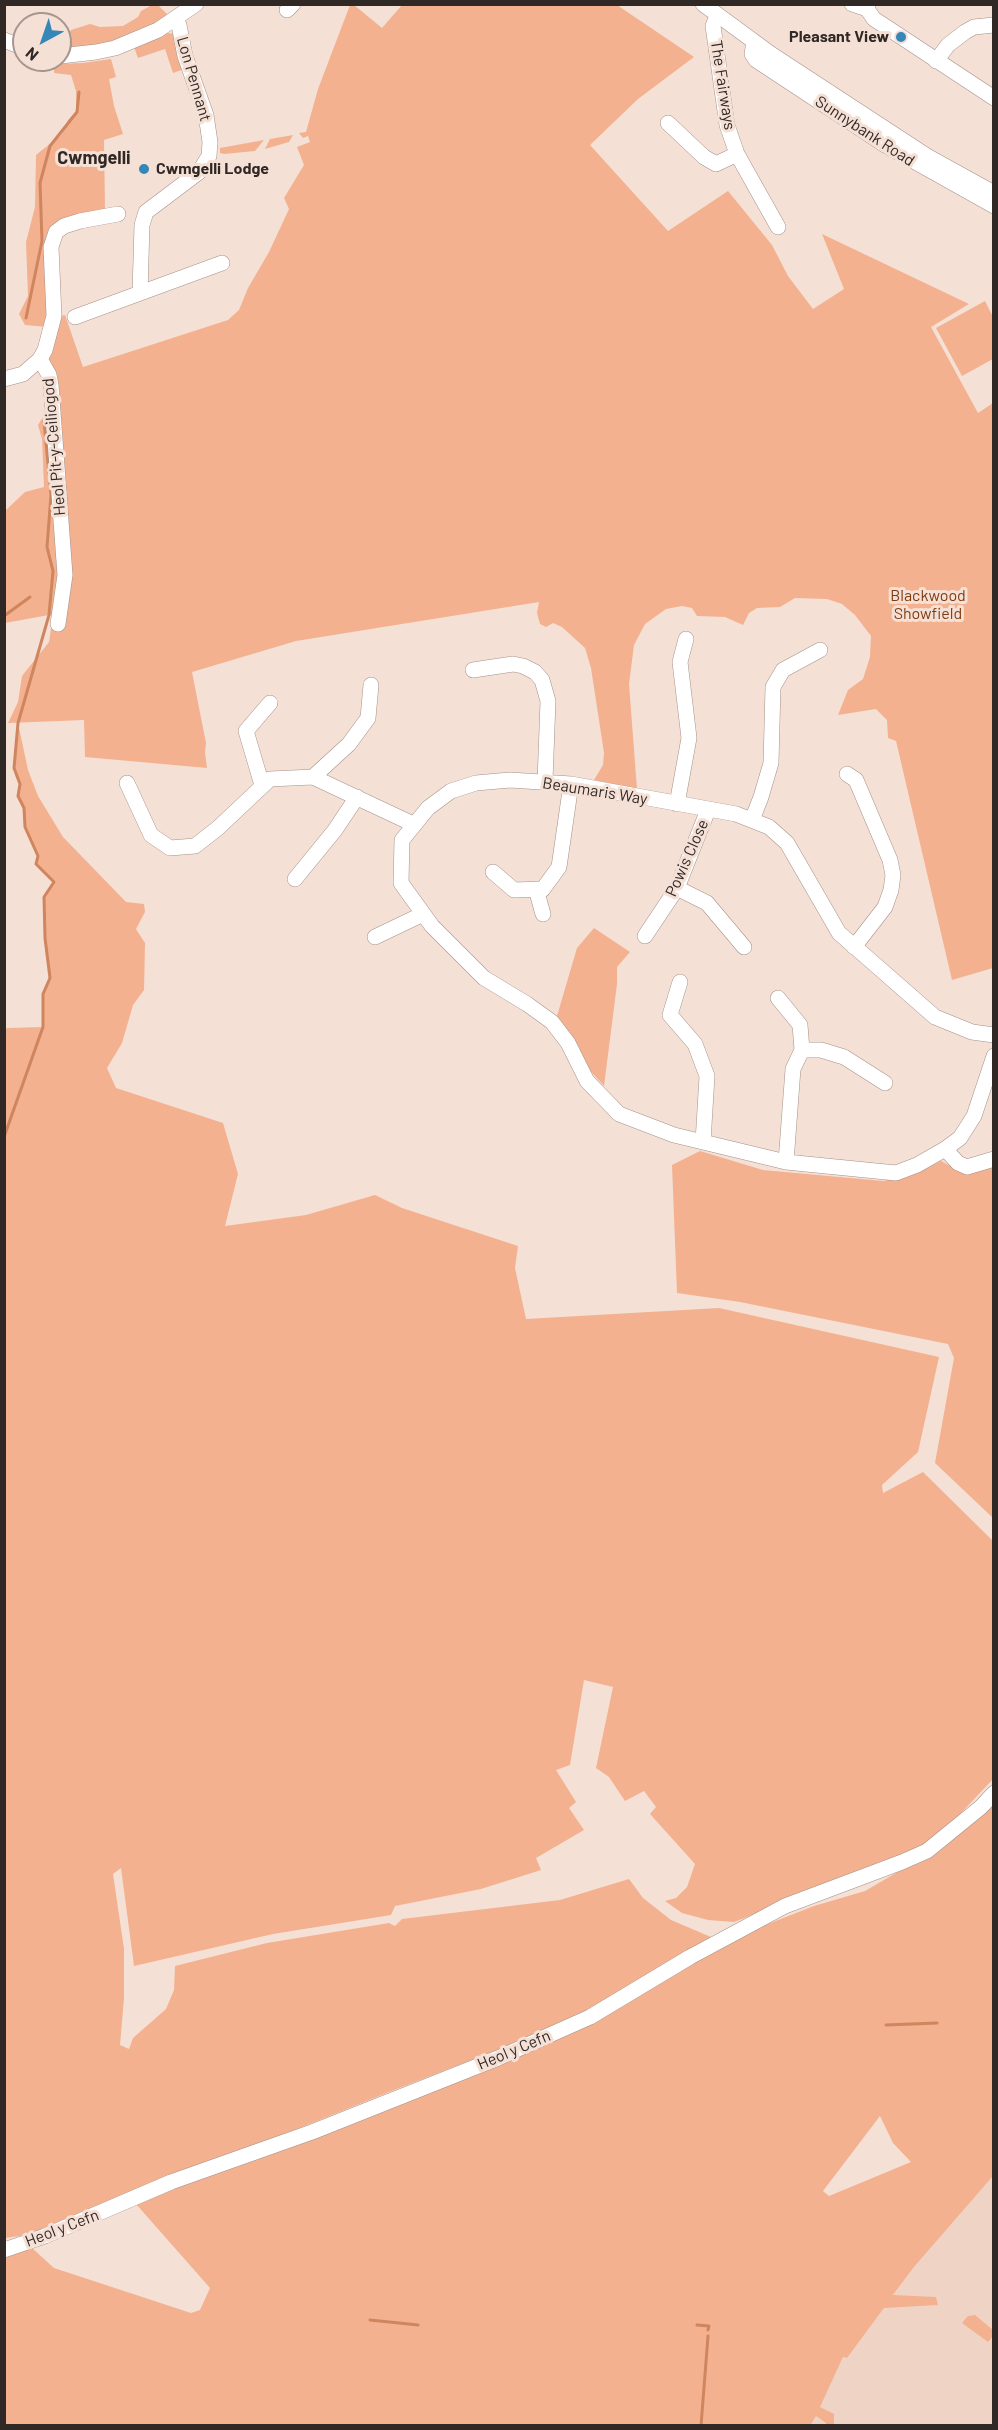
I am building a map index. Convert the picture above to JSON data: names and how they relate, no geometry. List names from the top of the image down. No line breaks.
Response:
{"streets":{"street":["Lon Pennant","The Fairways","Sunnybank Road","Heol Pit-y-Ceiliogod","Beaumaris Way","Powis Close","Heol y Cefn"]},"crossings":[["The Fairways","Sunnybank Road"],["Beaumaris Way","Powis Close"]],"districts":["Cwmgelli"],"parks":["Blackwood Showfield"],"places":["Pleasant View","Cwmgelli Lodge"],"north":"bottom left"}
